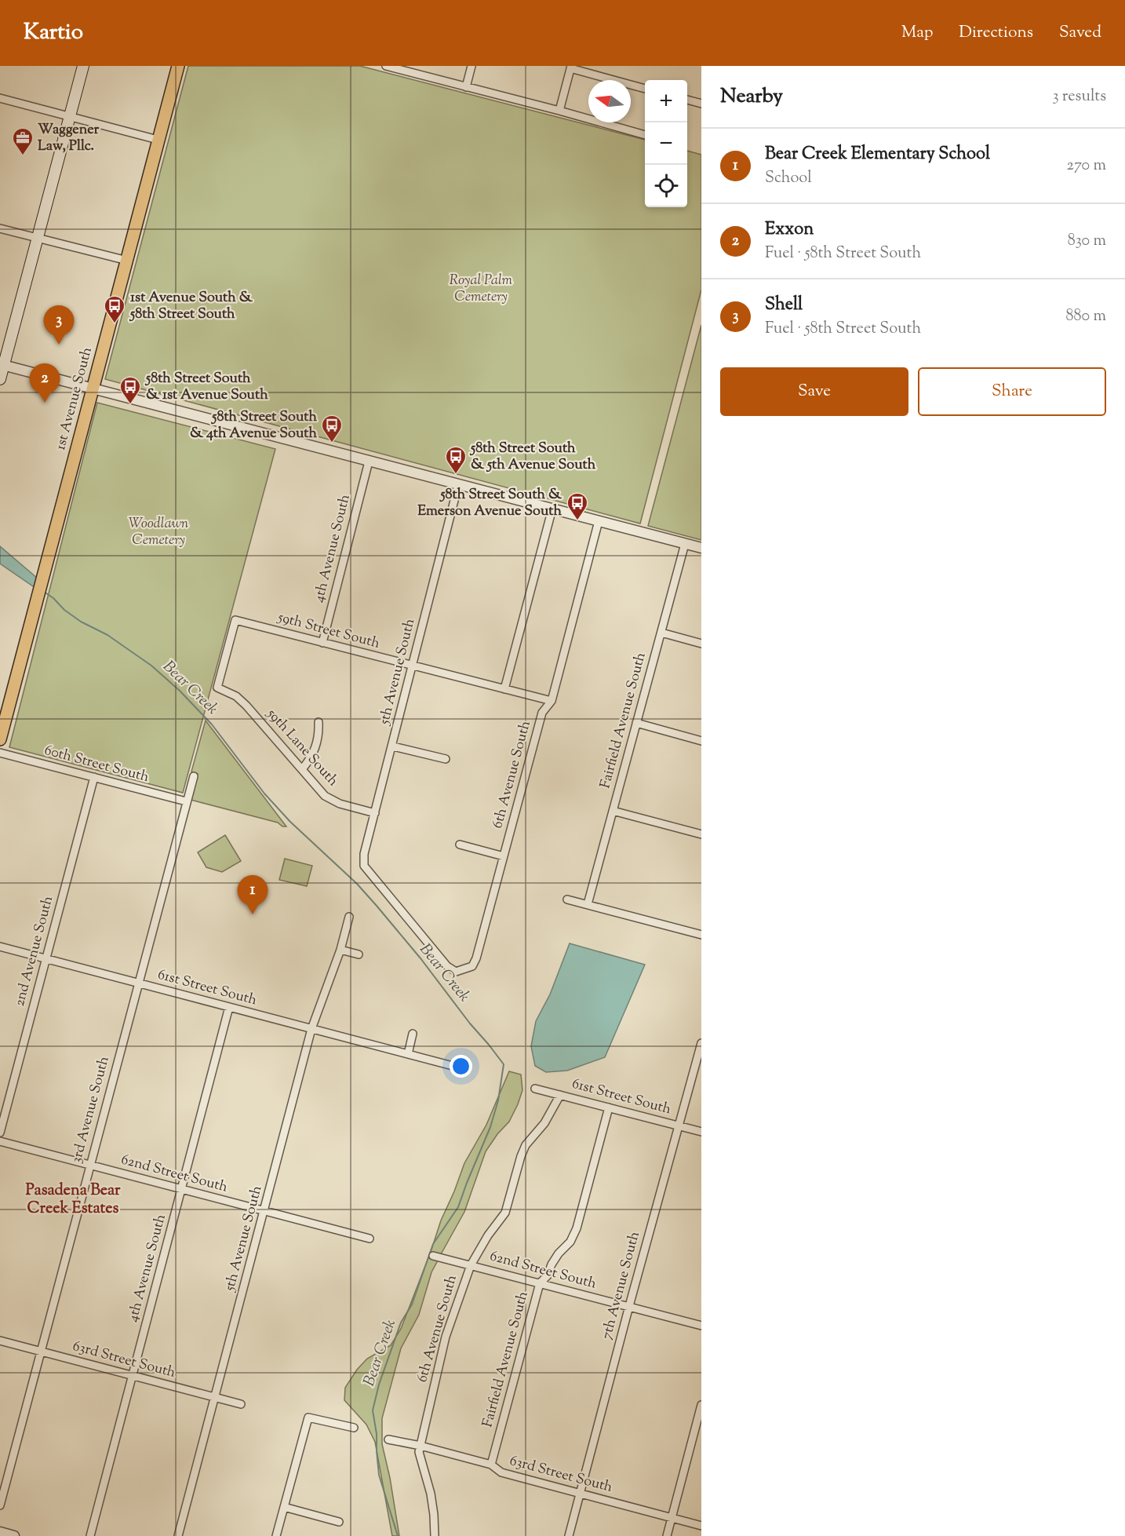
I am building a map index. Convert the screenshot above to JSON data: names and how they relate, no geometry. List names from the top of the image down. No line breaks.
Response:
{"streets":{"main road":["1st Avenue South"],"street":["4th Avenue South","59th Street South","5th Avenue South","Fairfield Avenue South","59th Lane South","60th Street South","6th Avenue South","2nd Avenue South","61st Street South","3rd Avenue South","62nd Street South","7th Avenue South","63rd Street South"]},"crossings":[["4th Avenue South","59th Street South"],["4th Avenue South","61st Street South"],["4th Avenue South","62nd Street South"],["4th Avenue South","63rd Street South"],["59th Street South","5th Avenue South"],["59th Street South","59th Lane South"],["59th Street South","6th Avenue South"],["5th Avenue South","59th Lane South"],["5th Avenue South","6th Avenue South"],["5th Avenue South","61st Street South"],["5th Avenue South","62nd Street South"],["5th Avenue South","63rd Street South"],["Fairfield Avenue South","61st Street South"],["Fairfield Avenue South","62nd Street South"],["Fairfield Avenue South","63rd Street South"],["60th Street South","2nd Avenue South"],["60th Street South","3rd Avenue South"],["6th Avenue South","61st Street South"],["6th Avenue South","62nd Street South"],["6th Avenue South","63rd Street South"],["2nd Avenue South","61st Street South"],["61st Street South","3rd Avenue South"],["61st Street South","7th Avenue South"],["3rd Avenue South","62nd Street South"],["3rd Avenue South","63rd Street South"],["62nd Street South","7th Avenue South"],["7th Avenue South","63rd Street South"]],"districts":["Pasadena Bear Creek Estates"],"water":["Bear Creek"],"parks":["Royal Palm Cemetery","Woodlawn Cemetery"],"places":{"office":["Waggener Law, Pllc."],"bus stop":["1st Avenue South & 58th Street South","58th Street South & 1st Avenue South","58th Street South & 4th Avenue South","58th Street South & 5th Avenue South","58th Street South & Emerson Avenue South"]},"north":"left","page":{"header":"Kartio","nav":["Map","Directions","Saved"],"heading":["Nearby","3 results"],"map_buttons":["+","−"],"list":[{"mark":"1","name":"Bear Creek Elementary School","note":"School","value":"270 m"},{"mark":"2","name":"Exxon","note":"Fuel · 58th Street South","value":"830 m"},{"mark":"3","name":"Shell","note":"Fuel · 58th Street South","value":"880 m"}],"pins":["3","2","1"],"buttons":["Save","Share"]}}
